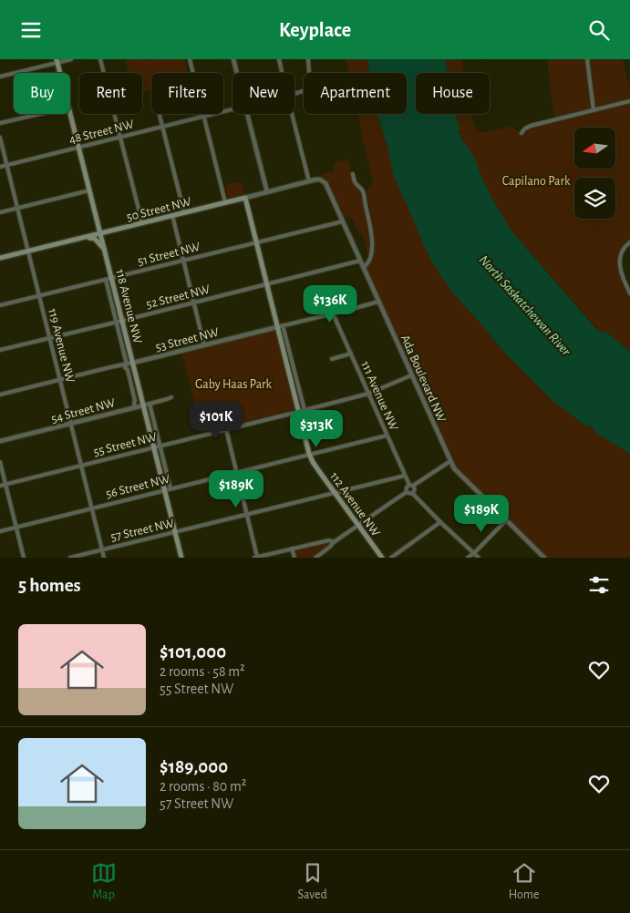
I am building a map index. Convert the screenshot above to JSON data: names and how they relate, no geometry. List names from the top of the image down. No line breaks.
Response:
{"streets":{"main road":["50 Street NW","118 Avenue NW","112 Avenue NW"],"street":["48 Street NW","51 Street NW","52 Street NW","53 Street NW","119 Avenue NW","Ada Boulevard NW","111 Avenue NW","54 Street NW","55 Street NW","56 Street NW","57 Street NW"]},"crossings":[["48 Street NW","118 Avenue NW"],["48 Street NW","119 Avenue NW"],["50 Street NW","118 Avenue NW"],["50 Street NW","119 Avenue NW"],["50 Street NW","Ada Boulevard NW"],["50 Street NW","112 Avenue NW"],["51 Street NW","118 Avenue NW"],["51 Street NW","119 Avenue NW"],["51 Street NW","Ada Boulevard NW"],["51 Street NW","112 Avenue NW"],["52 Street NW","118 Avenue NW"],["52 Street NW","119 Avenue NW"],["52 Street NW","Ada Boulevard NW"],["52 Street NW","112 Avenue NW"],["118 Avenue NW","53 Street NW"],["118 Avenue NW","54 Street NW"],["118 Avenue NW","55 Street NW"],["118 Avenue NW","56 Street NW"],["118 Avenue NW","57 Street NW"],["53 Street NW","119 Avenue NW"],["53 Street NW","Ada Boulevard NW"],["53 Street NW","111 Avenue NW"],["53 Street NW","112 Avenue NW"],["119 Avenue NW","54 Street NW"],["119 Avenue NW","55 Street NW"],["119 Avenue NW","56 Street NW"],["119 Avenue NW","57 Street NW"],["Ada Boulevard NW","55 Street NW"],["111 Avenue NW","55 Street NW"],["111 Avenue NW","56 Street NW"],["111 Avenue NW","57 Street NW"],["55 Street NW","112 Avenue NW"],["56 Street NW","112 Avenue NW"],["112 Avenue NW","57 Street NW"]],"water":["North Saskatchewan River"],"parks":["Capilano Park","Gaby Haas Park"],"north":"left","page":{"header":"Keyplace","chip":["Buy","Rent","Filters","New","Apartment","House"],"price":["$136K","$101K","$313K","$189K","$189K"],"heading":"5 homes","list":[{"name":"$101,000","note":"2 rooms · 58 m² · 55 Street NW"},{"name":"$189,000","note":"2 rooms · 80 m² · 57 Street NW"}],"tabs":["Map","Saved","Home"]}}
